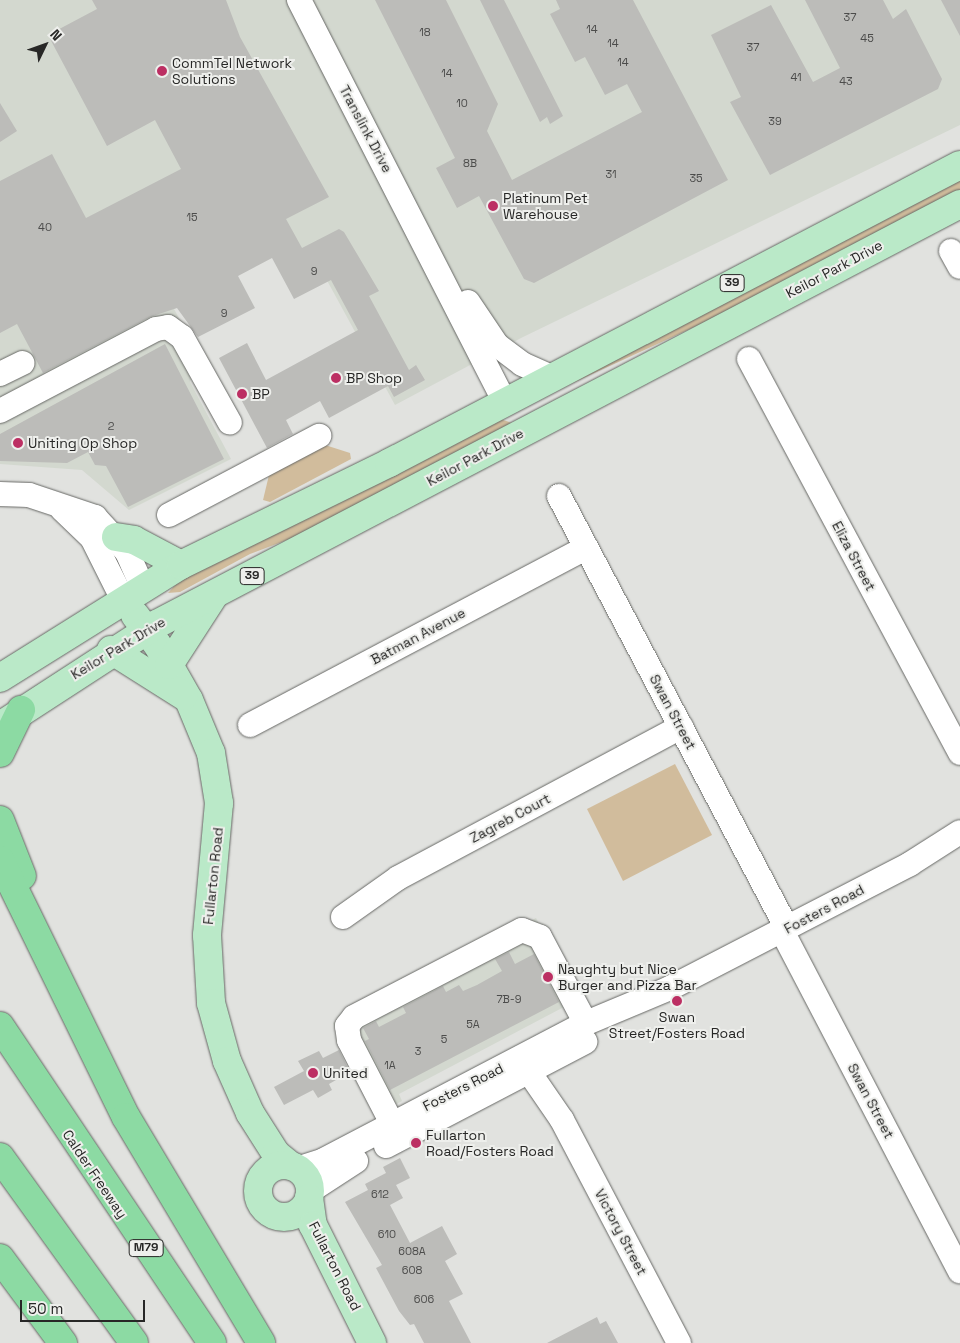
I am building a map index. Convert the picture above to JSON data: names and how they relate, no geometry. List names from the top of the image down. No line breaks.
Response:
{"streets":{"highway":["Calder Freeway","M79"],"main road":["Keilor Park Drive","39","Fullarton Road"],"street":["Translink Drive","Eliza Street","Batman Avenue","Swan Street","Zagreb Court","Fosters Road","Victory Street"]},"crossings":[["Translink Drive","39"],["Keilor Park Drive","Fullarton Road"],["39","Fullarton Road"],["Batman Avenue","Swan Street"],["Swan Street","Zagreb Court"],["Swan Street","Fosters Road"],["Fullarton Road","Fosters Road"],["Fosters Road","Victory Street"]],"places":["CommTel Network Solutions","Platinum Pet Warehouse","BP Shop","BP","Uniting Op Shop","Naughty but Nice Burger and Pizza Bar","Swan Street/Fosters Road","United","Fullarton Road/Fosters Road"],"house_numbers":["37","14","18","45","14","37","14","14","41","43","10","39","8B","31","35","15","40","9","9","2","7B-9","5A","5","3","1A","612","610","608A","608","606"],"scale_bar":"50 m","north":"top right"}
